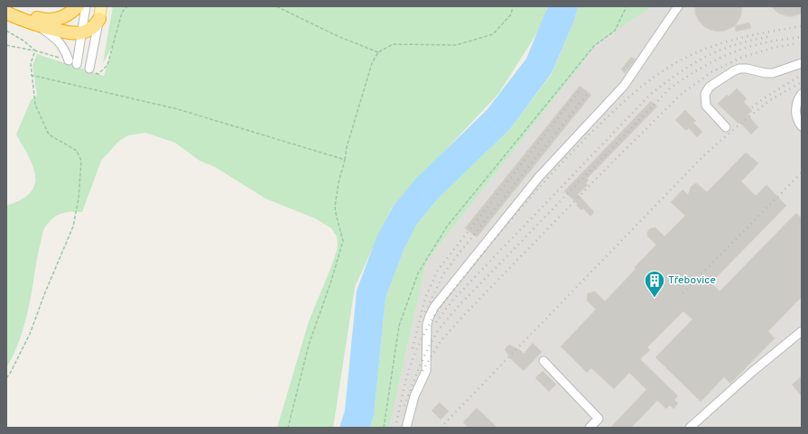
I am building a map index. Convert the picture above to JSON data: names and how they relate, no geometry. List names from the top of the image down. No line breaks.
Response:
{"places":{"building":["Třebovice"]}}
